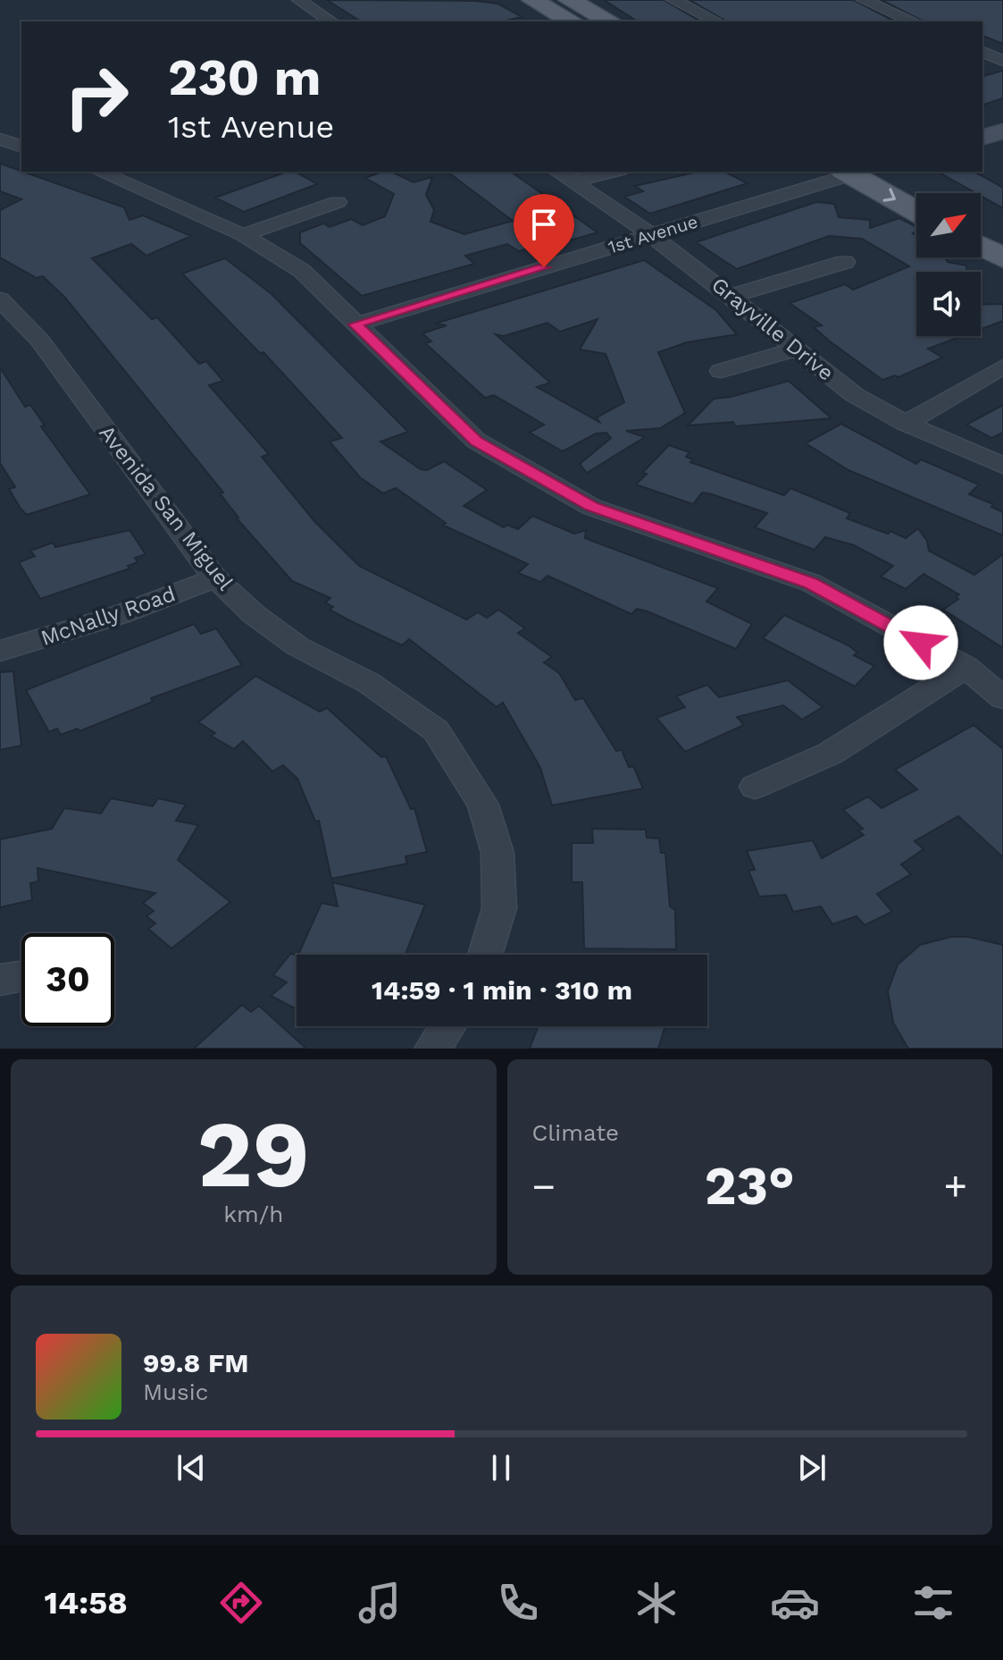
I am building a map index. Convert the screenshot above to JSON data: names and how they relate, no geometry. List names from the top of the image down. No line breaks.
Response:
{"streets":{"street":["1st Avenue","Grayville Drive","Avenida San Miguel","McNally Road"]},"crossings":[["1st Avenue","Grayville Drive"],["Avenida San Miguel","McNally Road"]],"north":"top right","page":{"turn":["230 m","1st Avenue"],"limit":"30","trip":"14:59 · 1 min · 310 m","tile":[["29","km/h"],"Climate"],"heat":["−","23°","+"],"song":["99.8 FM","Music"],"tabs":"14:58"}}
